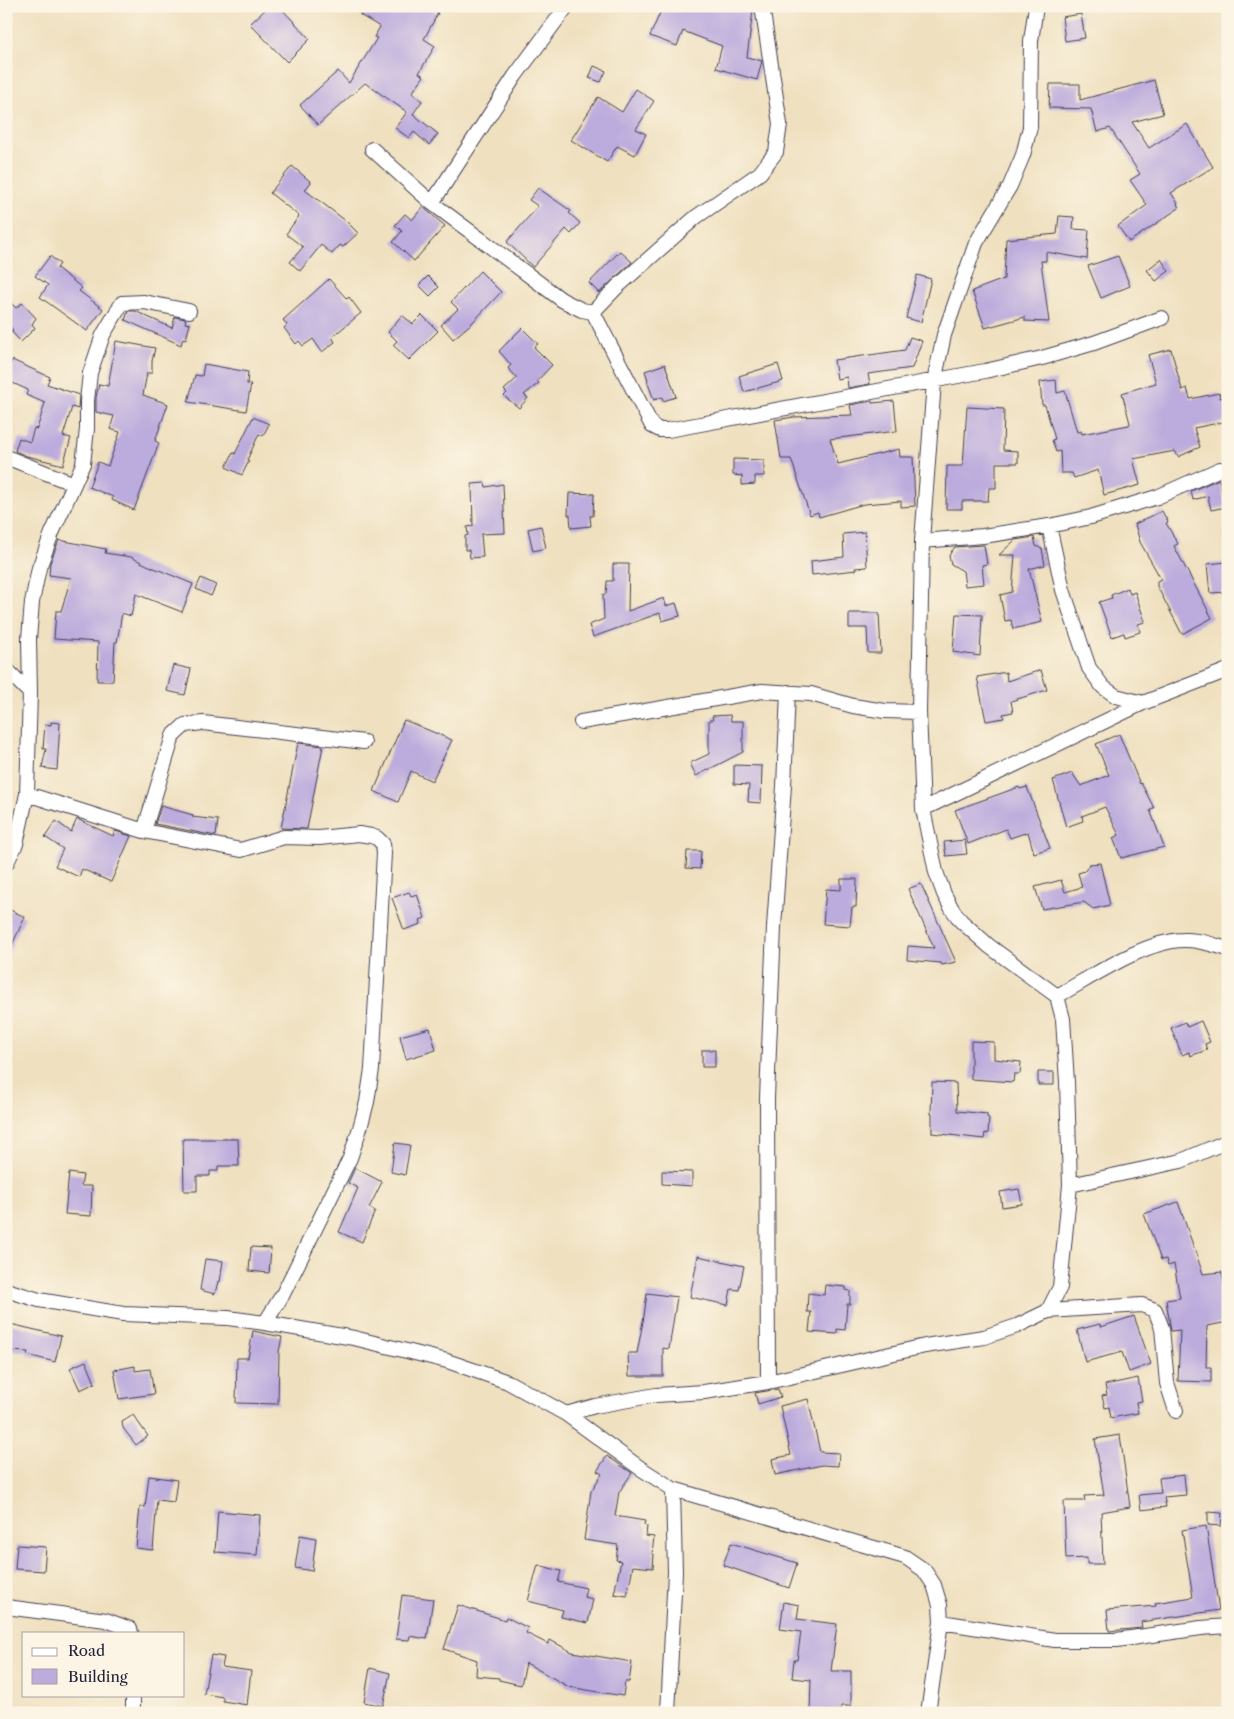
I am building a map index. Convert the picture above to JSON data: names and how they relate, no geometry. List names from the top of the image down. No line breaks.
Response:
{"legend":["Road","Building"]}
